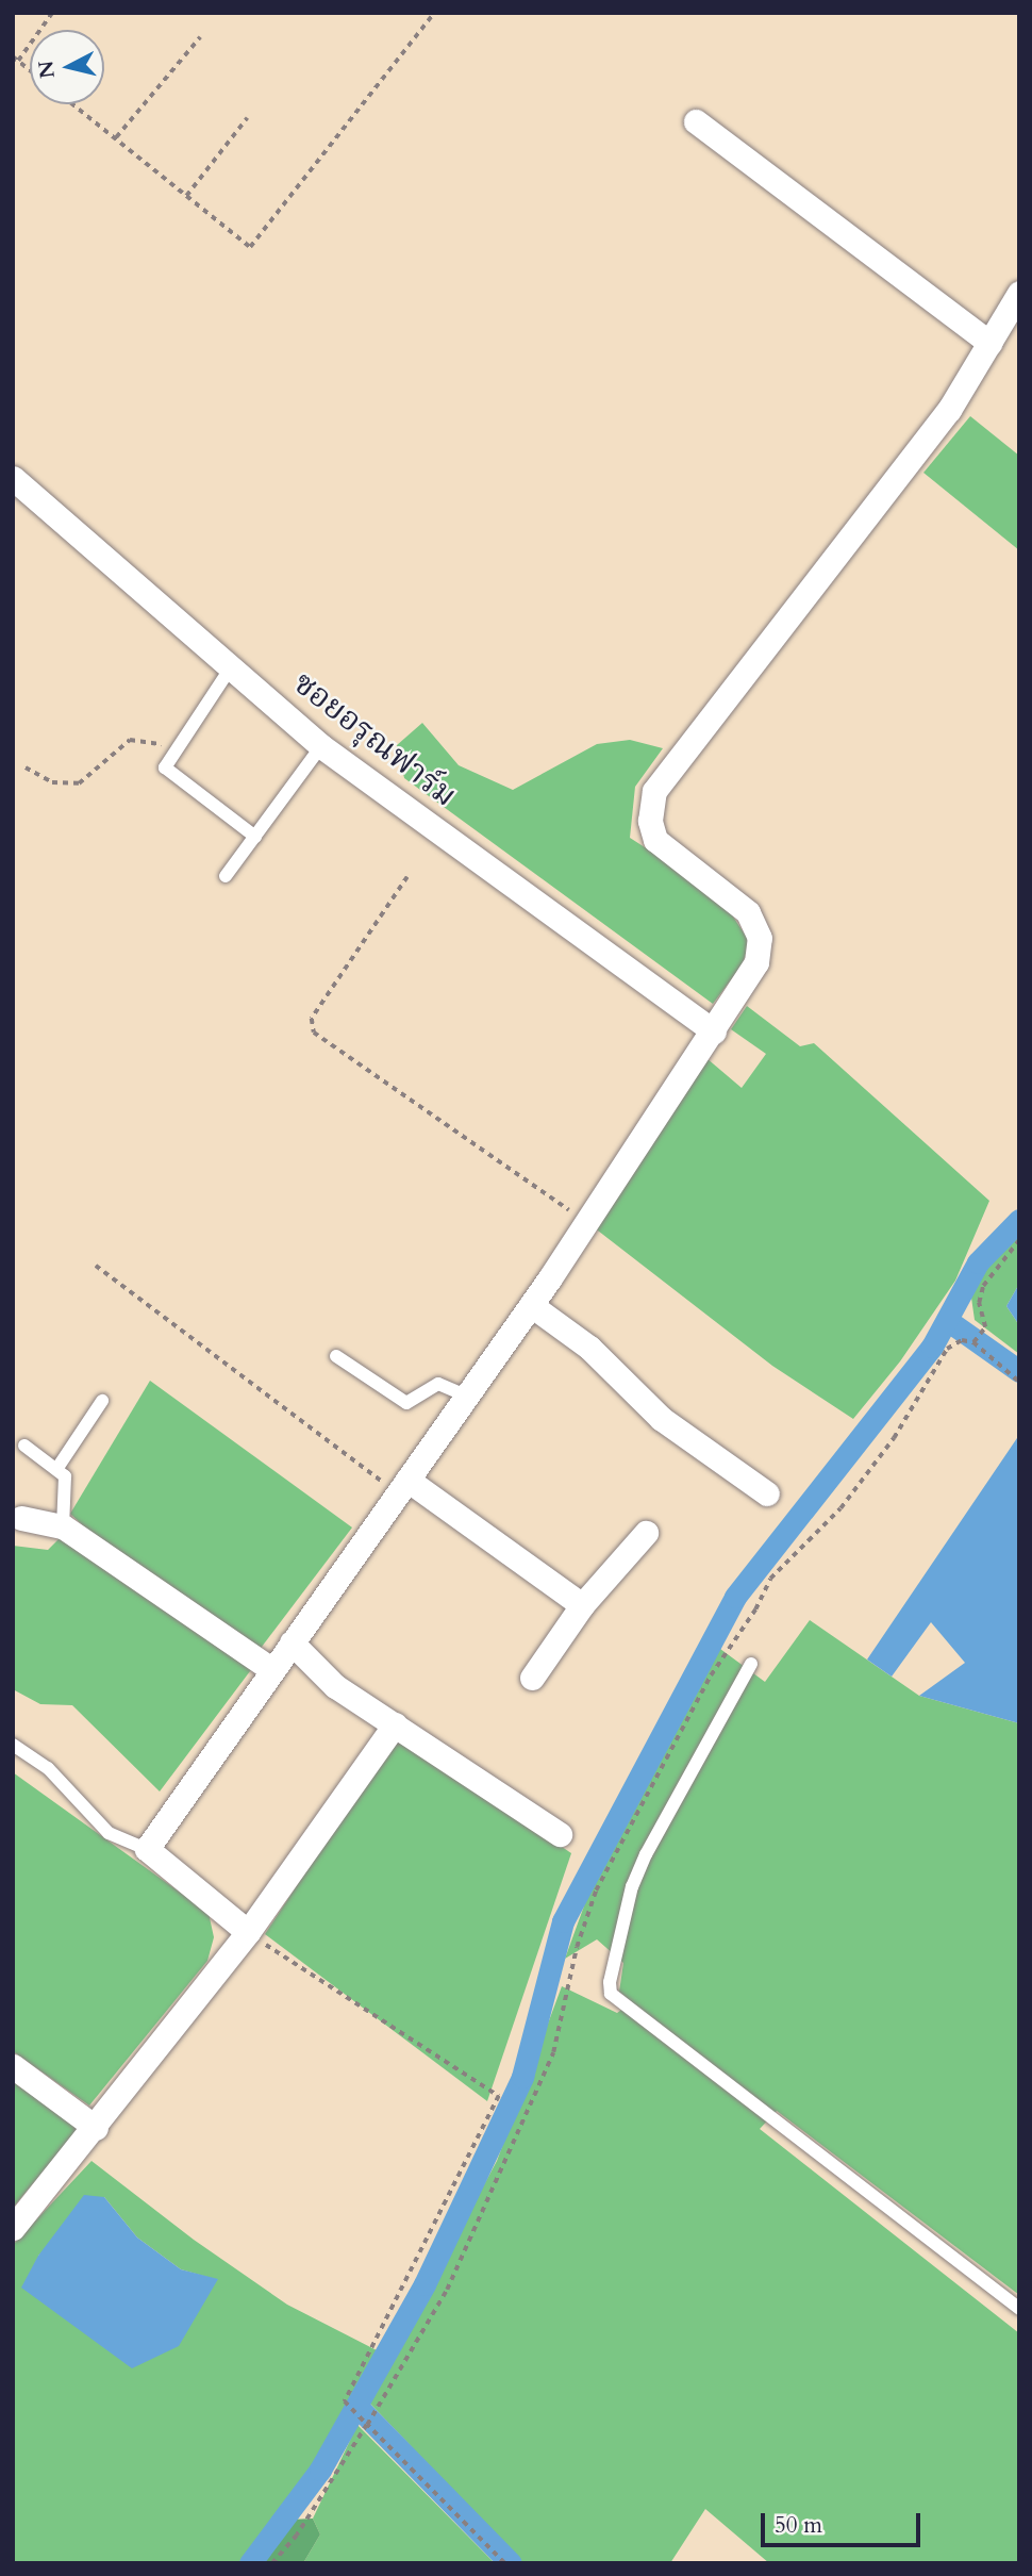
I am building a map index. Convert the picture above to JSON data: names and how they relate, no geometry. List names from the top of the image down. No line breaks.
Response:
{"streets":{"street":["ซอยอรุณฟาร์ม"]},"scale_bar":"50 m","north":"left"}
